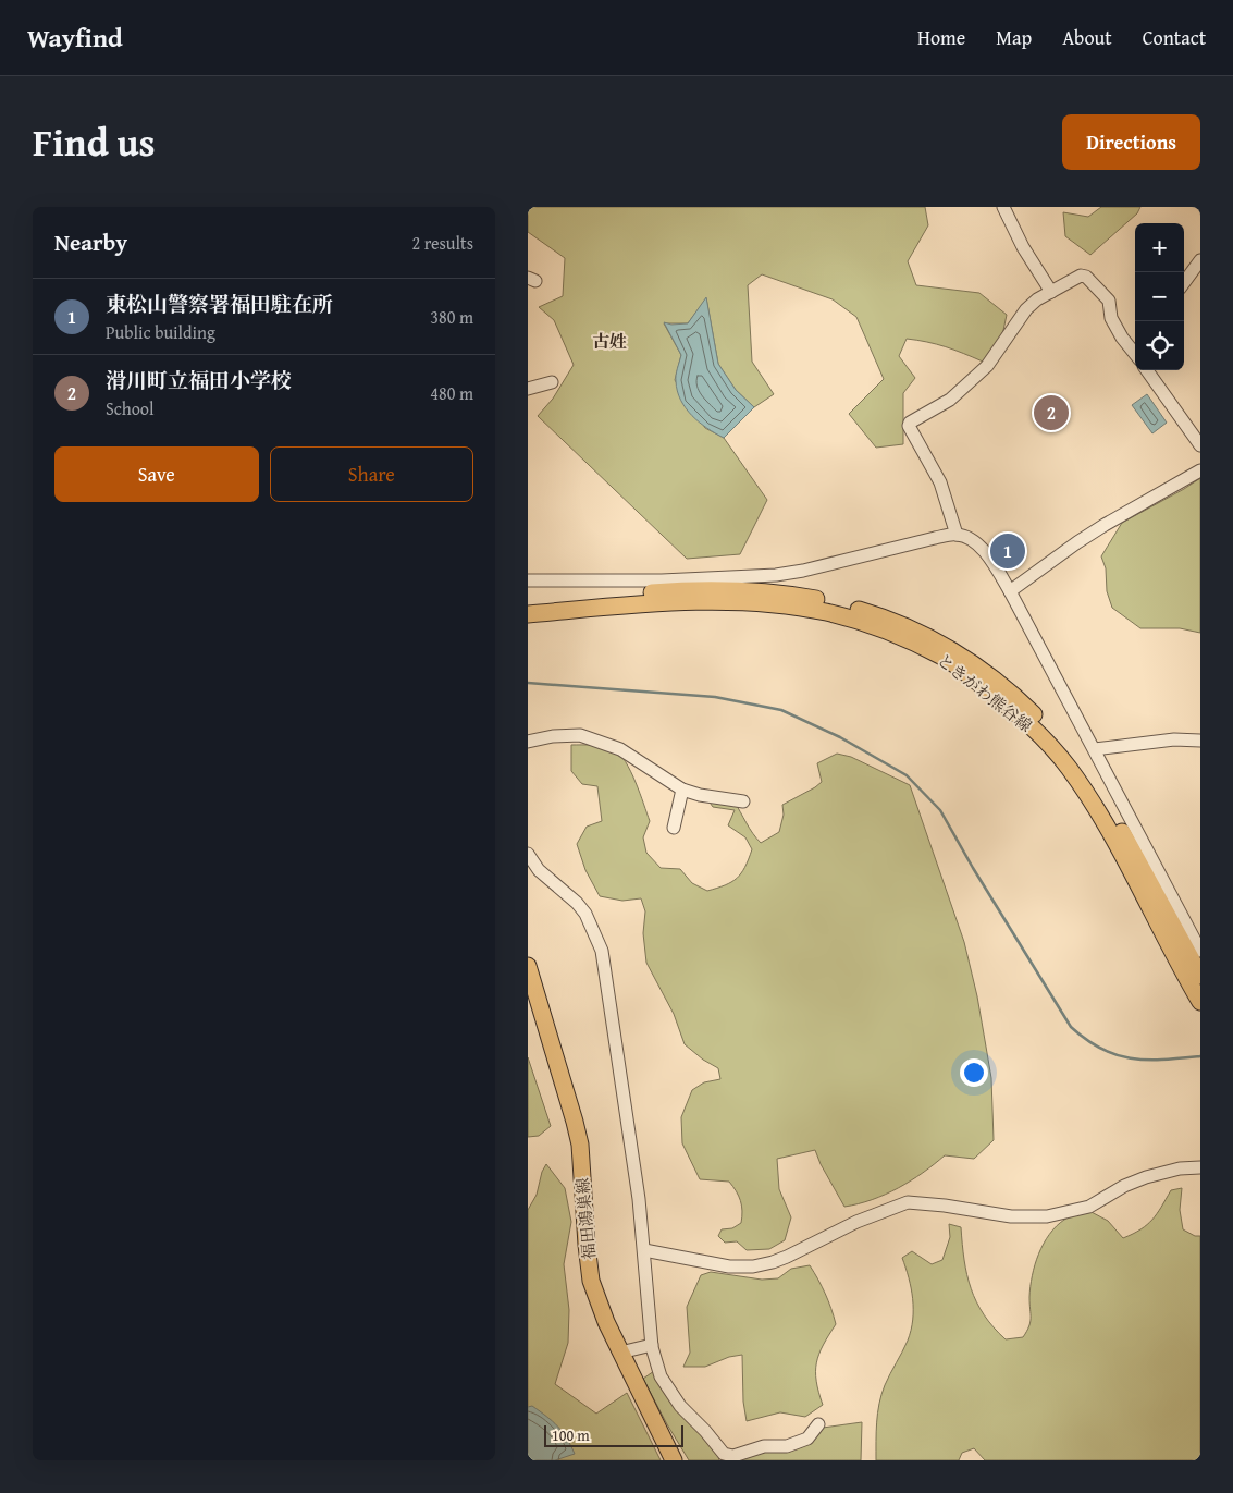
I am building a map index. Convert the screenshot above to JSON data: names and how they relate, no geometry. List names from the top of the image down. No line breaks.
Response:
{"streets":{"main road":["ときがわ熊谷線","福田鴻巣線"]},"districts":["古姓"],"scale_bar":"100 m","page":{"header":"Wayfind","nav":["Home","Map","About","Contact"],"title":"Find us","buttons":["Directions",["Save","Share"]],"heading":["Nearby","2 results"],"map_buttons":["+","−"],"list":[{"mark":"1","name":"東松山警察署福田駐在所","note":"Public building","value":"380 m"},{"mark":"2","name":"滑川町立福田小学校","note":"School","value":"480 m"}],"pins":["2","1"],"scale":"100 m"}}
